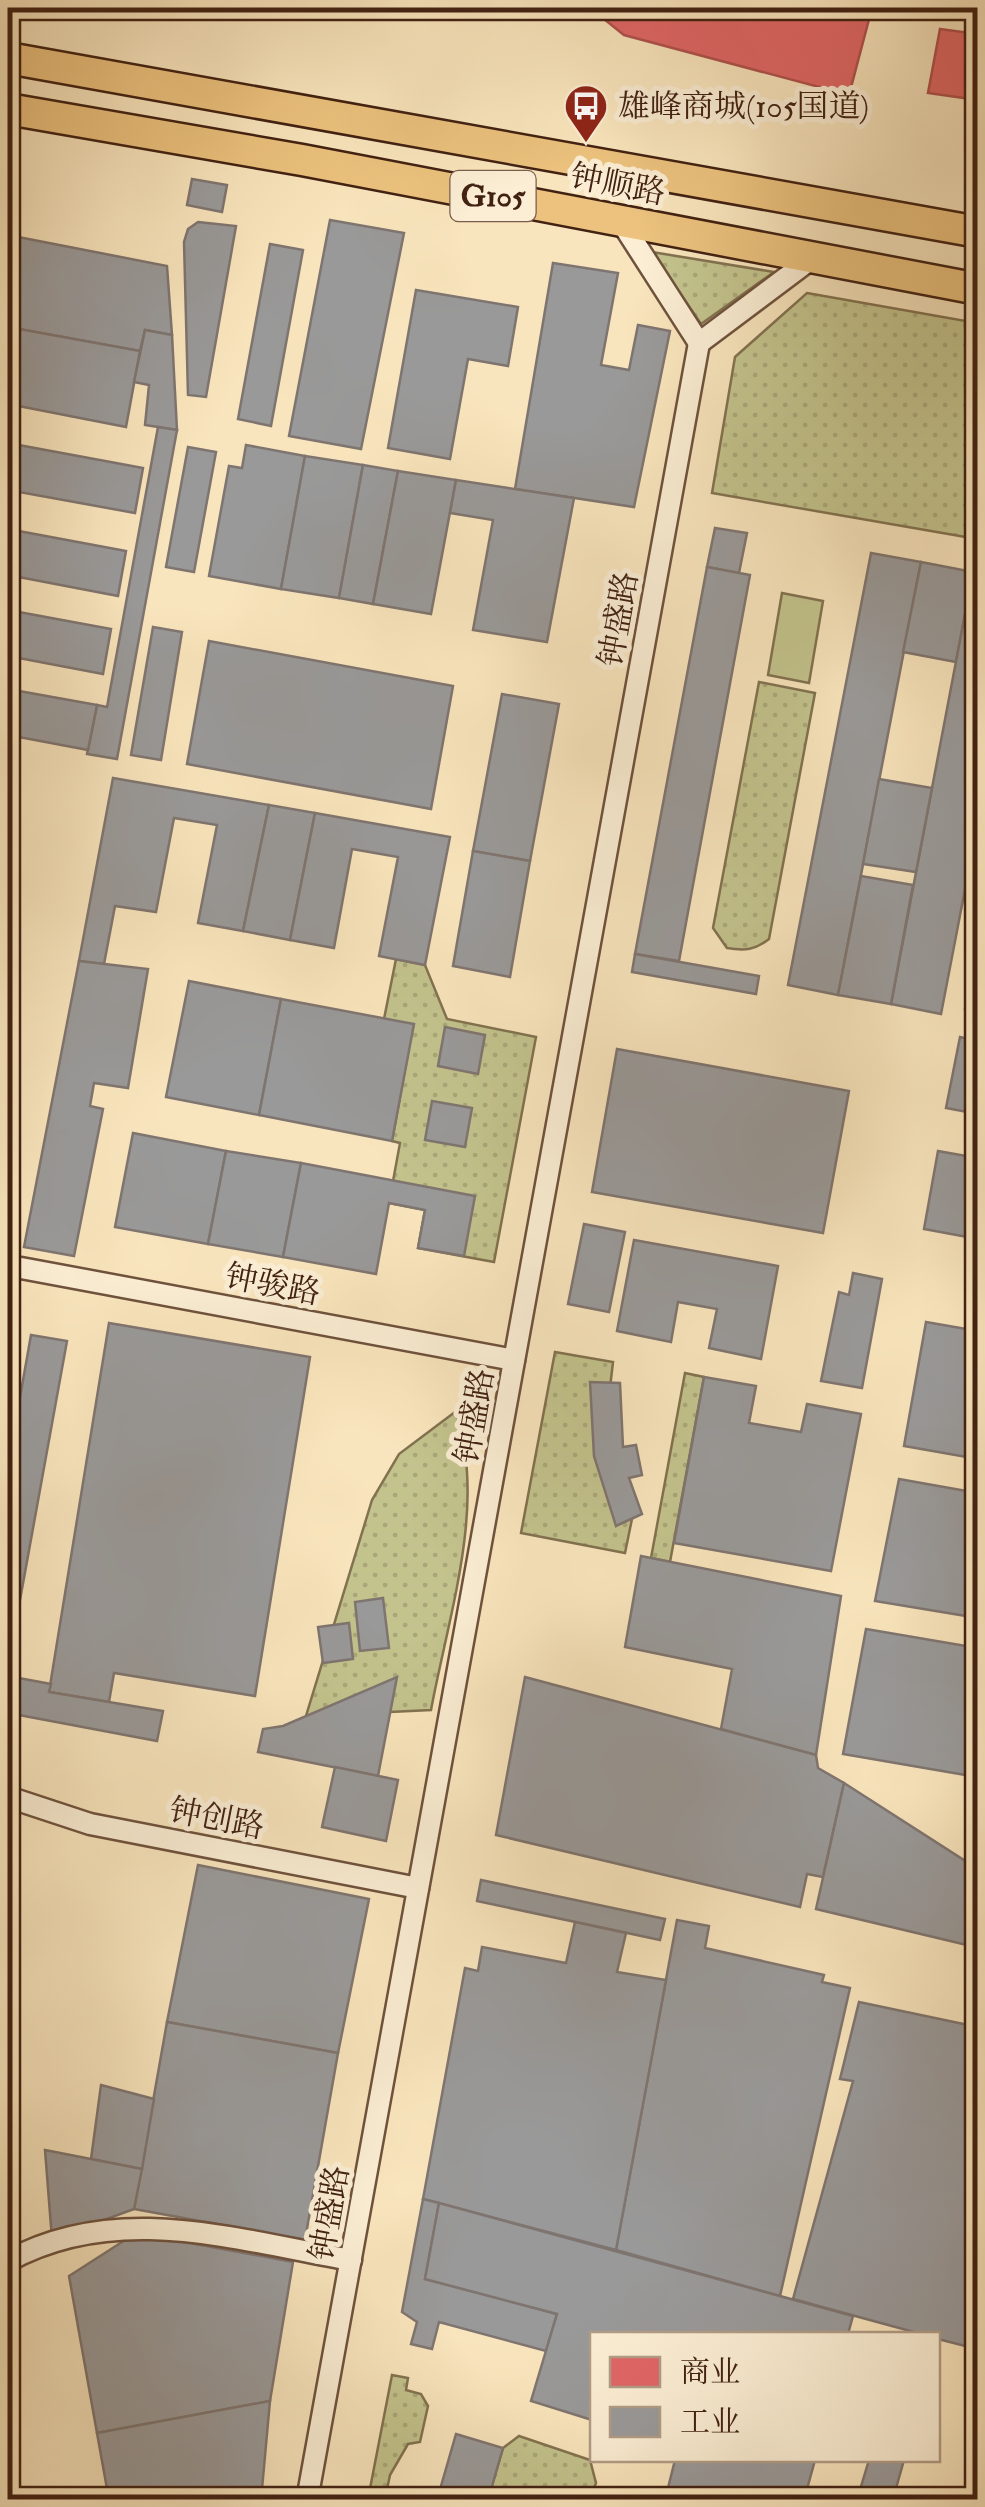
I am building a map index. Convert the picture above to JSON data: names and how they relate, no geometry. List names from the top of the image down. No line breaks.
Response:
{"streets":{"highway":["钟顺路","G105"],"street":["钟盛路","钟骏路","钟创路"]},"crossings":[["钟盛路","钟骏路"],["钟盛路","钟创路"]],"places":{"bus stop":["雄峰商城(105国道)"]},"legend":["商业","工业"]}
